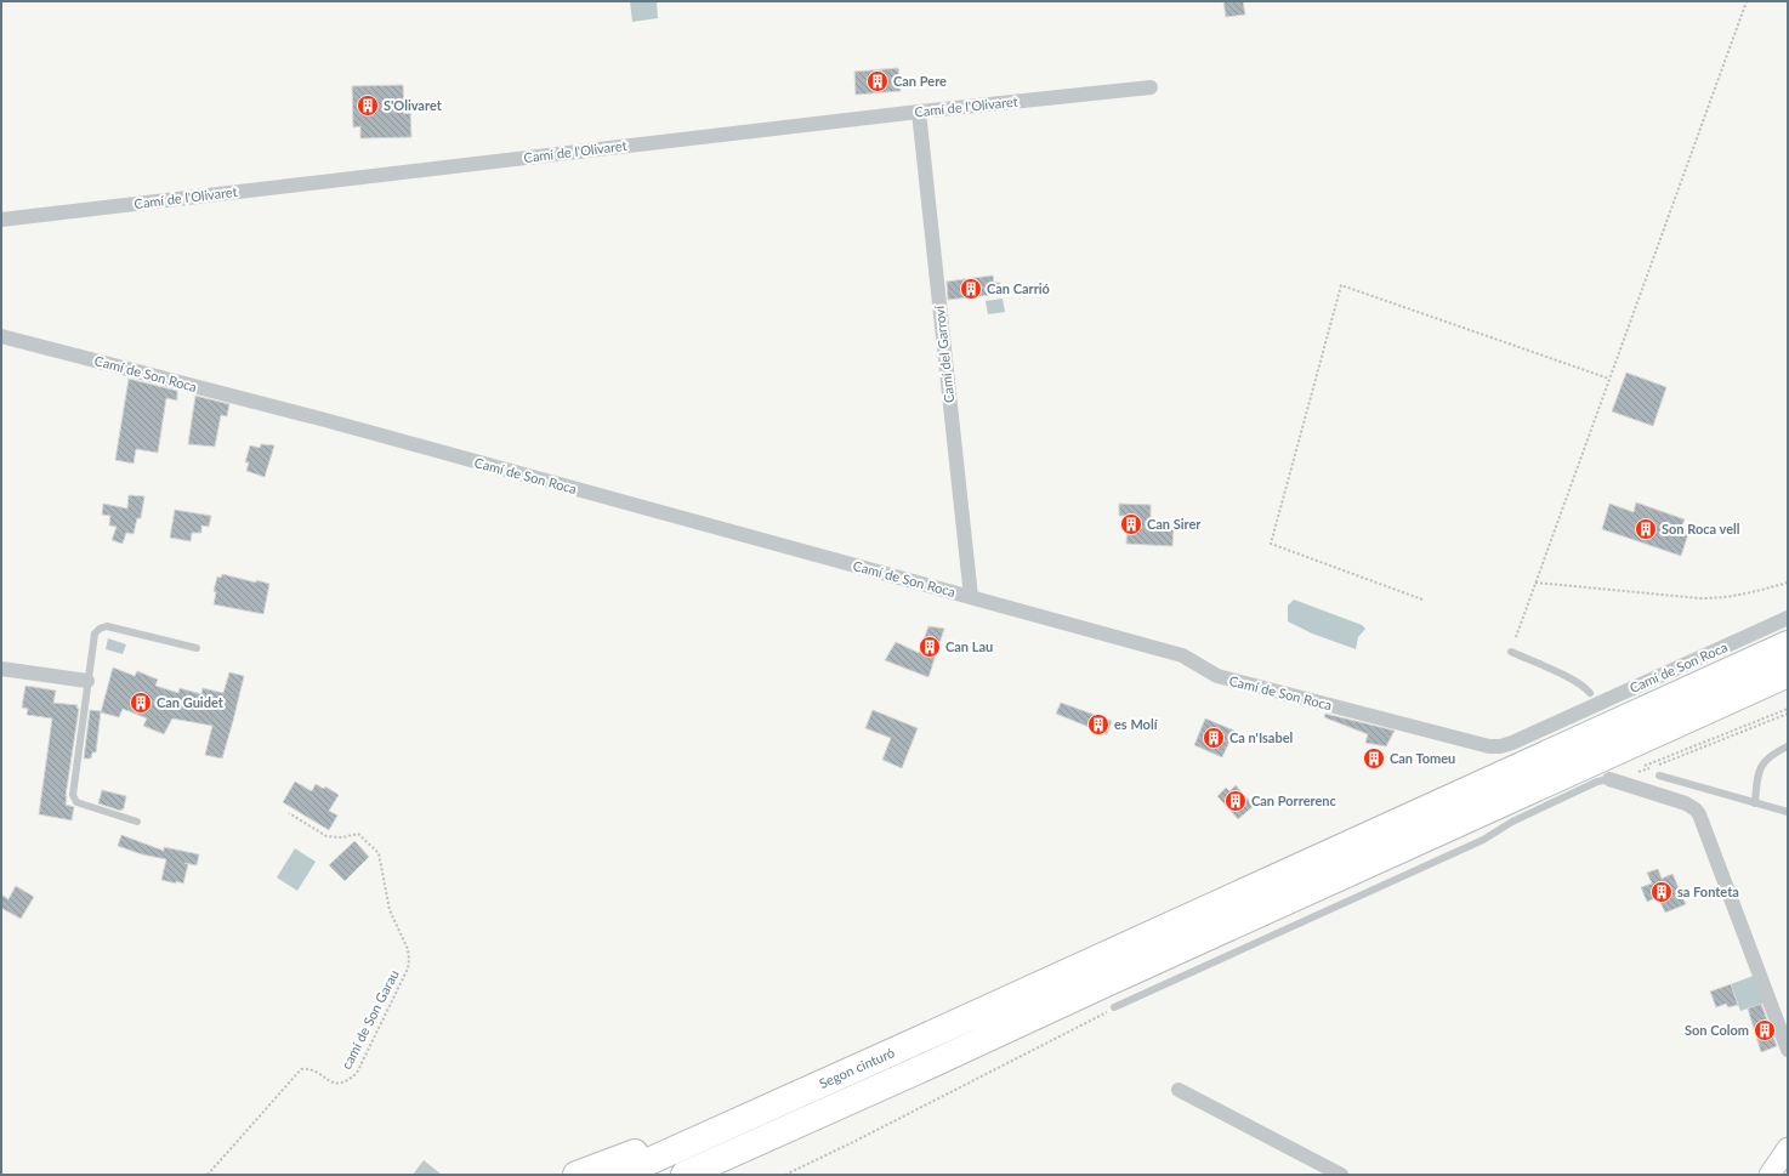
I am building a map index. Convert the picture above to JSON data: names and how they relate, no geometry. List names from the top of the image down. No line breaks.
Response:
{"streets":{"highway":["Segon cinturó"],"street":["Camí de l'Olivaret","Camí del Garroví","Camí de Son Roca"],"path":["camí de Son Garau"]},"crossings":[["Camí de l'Olivaret","Camí del Garroví"],["Camí del Garroví","Camí de Son Roca"]],"places":{"building":["Can Pere","S'Olivaret","Can Carrió","Can Sirer","Son Roca vell","Can Lau","Can Guidet","es Molí","Ca n'Isabel","Can Tomeu","Can Porrerenc","sa Fonteta","Son Colom"]}}
